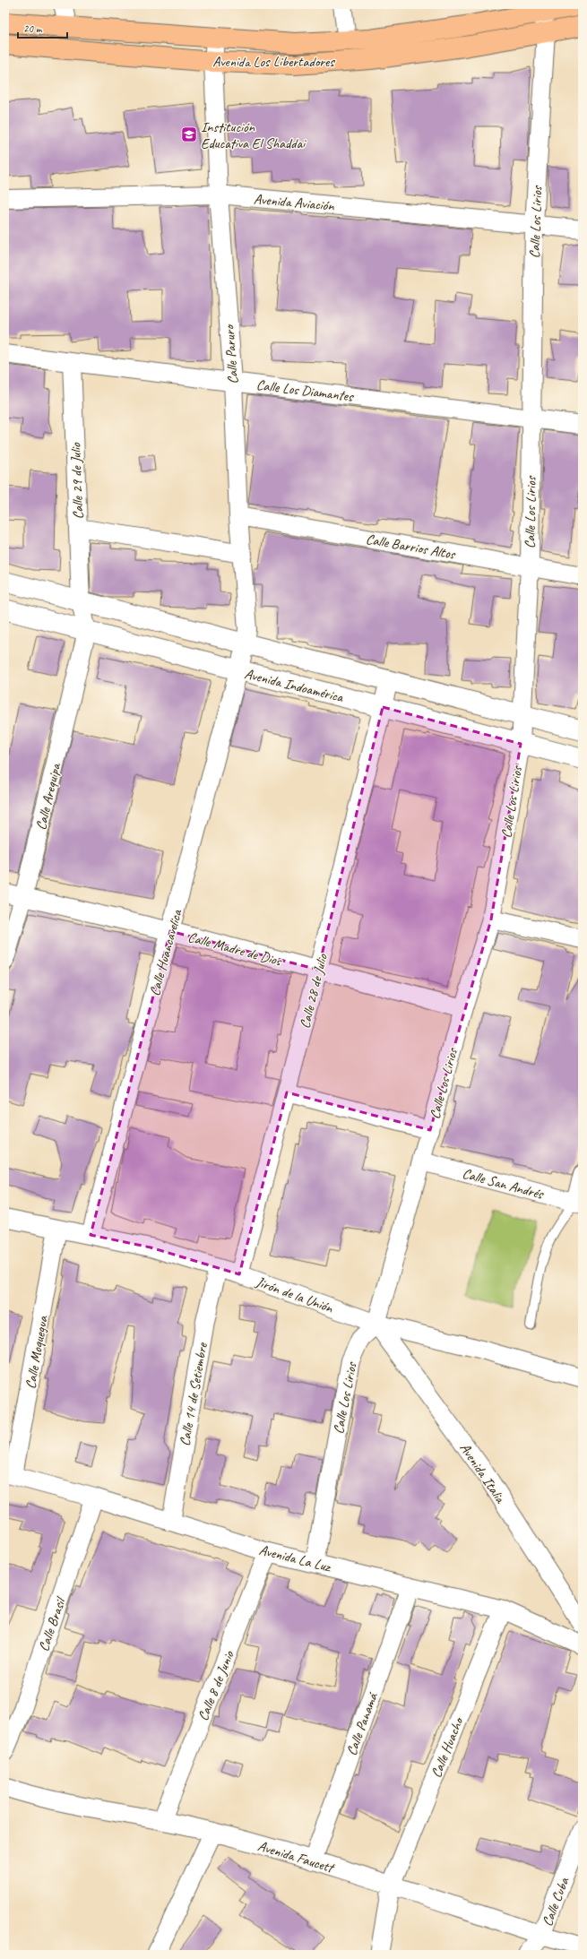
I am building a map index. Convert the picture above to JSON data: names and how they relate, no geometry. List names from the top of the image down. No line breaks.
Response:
{"streets":{"highway":["Avenida Los Libertadores"],"street":["Avenida Aviación","Calle Los Lirios","Calle Paruro","Calle Los Diamantes","Calle 29 de Julio","Calle Barrios Altos","Avenida Indoamérica","Calle Arequipa","Calle Madre de Dios","Calle Huancavelica","Calle 28 de Julio","Calle San Andrés","Jirón de la Unión","Calle Moquegua","Calle 14 de Setiembre","Avenida Italia","Avenida La Luz","Calle Brasil","Calle 8 de Junio","Calle Panamá","Calle Huacho","Avenida Faucett","Calle Cuba"]},"crossings":[["Avenida Los Libertadores","Calle Los Lirios"],["Avenida Los Libertadores","Calle Paruro"],["Avenida Aviación","Calle Los Lirios"],["Avenida Aviación","Calle Paruro"],["Calle Los Lirios","Calle Los Diamantes"],["Calle Los Lirios","Calle Barrios Altos"],["Calle Los Lirios","Avenida Indoamérica"],["Calle Los Lirios","Calle Madre de Dios"],["Calle Los Lirios","Calle San Andrés"],["Calle Los Lirios","Jirón de la Unión"],["Calle Los Lirios","Avenida Italia"],["Calle Los Lirios","Avenida La Luz"],["Calle Paruro","Calle Los Diamantes"],["Calle Paruro","Calle Barrios Altos"],["Calle Paruro","Avenida Indoamérica"],["Calle Paruro","Calle Huancavelica"],["Calle Los Diamantes","Calle 29 de Julio"],["Calle 29 de Julio","Avenida Indoamérica"],["Calle 29 de Julio","Calle Arequipa"],["Avenida Indoamérica","Calle Arequipa"],["Avenida Indoamérica","Calle Huancavelica"],["Avenida Indoamérica","Calle 28 de Julio"],["Calle Arequipa","Calle Madre de Dios"],["Calle Madre de Dios","Calle Huancavelica"],["Calle Madre de Dios","Calle 28 de Julio"],["Calle Huancavelica","Jirón de la Unión"],["Calle 28 de Julio","Jirón de la Unión"],["Jirón de la Unión","Calle Moquegua"],["Jirón de la Unión","Calle 14 de Setiembre"],["Jirón de la Unión","Avenida Italia"],["Calle Moquegua","Avenida La Luz"],["Calle 14 de Setiembre","Avenida La Luz"],["Avenida La Luz","Calle Brasil"],["Avenida La Luz","Calle 8 de Junio"],["Avenida La Luz","Calle Panamá"],["Avenida La Luz","Calle Huacho"],["Calle 8 de Junio","Avenida Faucett"],["Calle Panamá","Avenida Faucett"],["Calle Huacho","Avenida Faucett"],["Avenida Faucett","Calle Cuba"]],"places":{"school or university":["Institución Educativa El Shaddai"]},"scale_bar":"20 m"}
